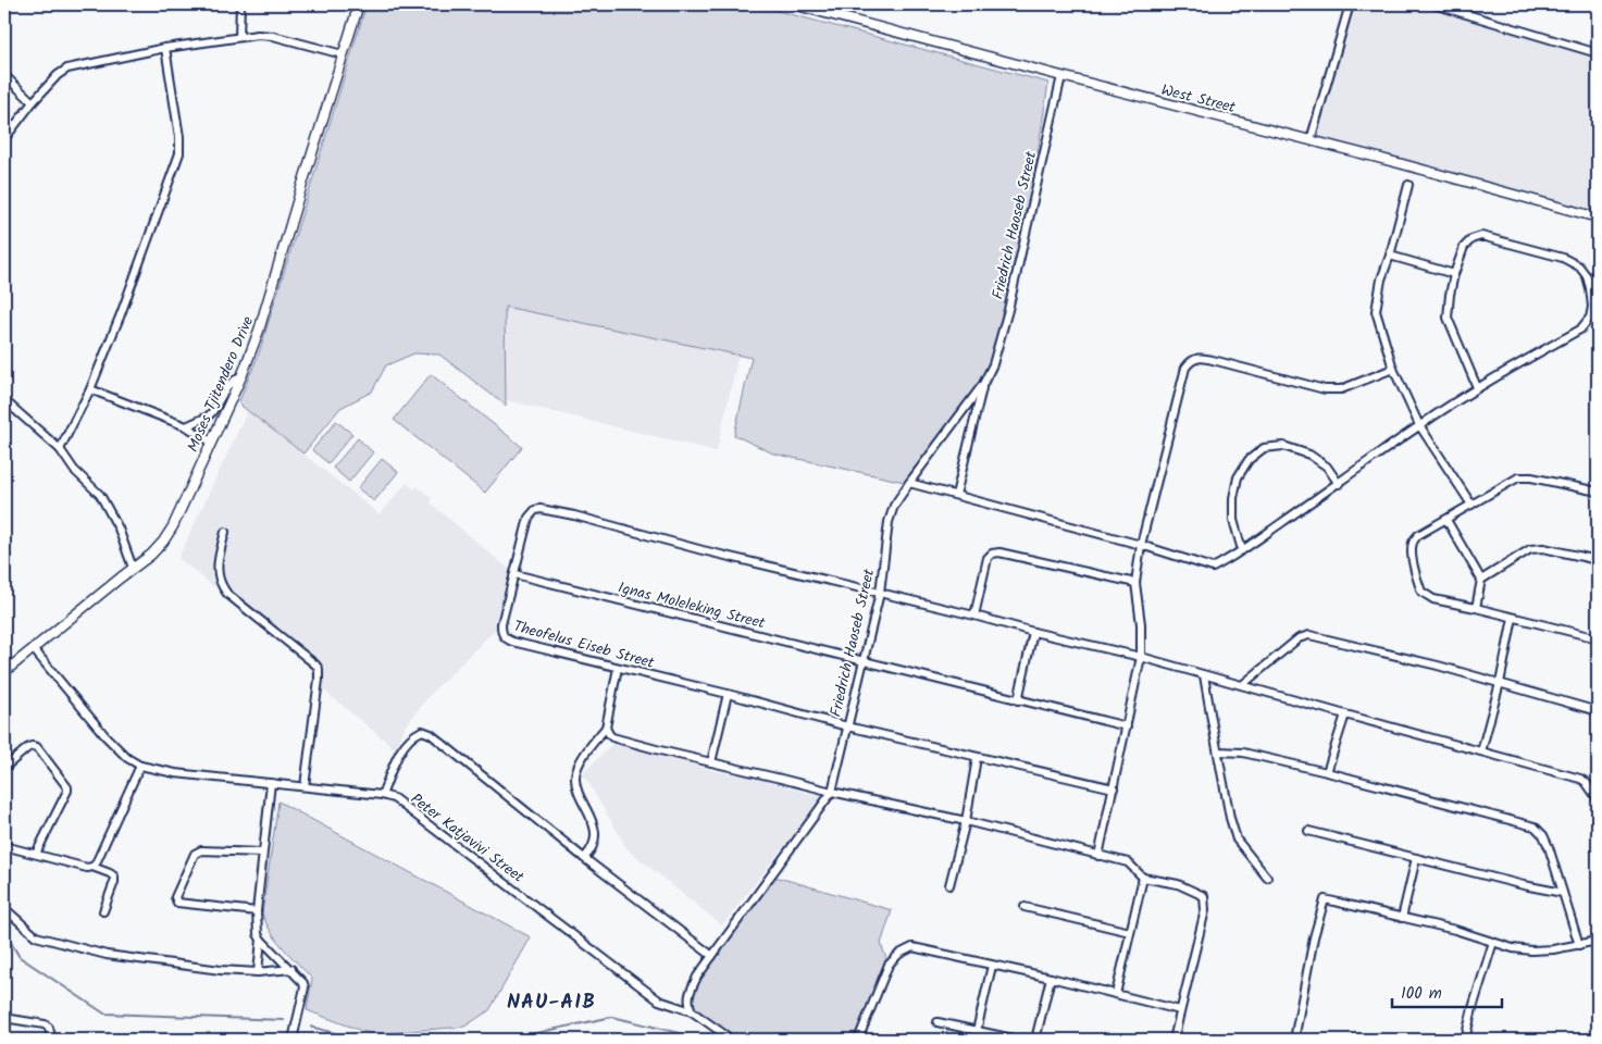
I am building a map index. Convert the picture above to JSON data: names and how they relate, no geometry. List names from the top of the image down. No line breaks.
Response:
{"streets":{"street":["West Street","Friedrich Haoseb Street","Moses Tjitendero Drive","Ignas Moleleking Street","Theofelus Eiseb Street","Peter Katjavivi Street"]},"crossings":[["West Street","Friedrich Haoseb Street"],["Friedrich Haoseb Street","Ignas Moleleking Street"],["Friedrich Haoseb Street","Theofelus Eiseb Street"],["Friedrich Haoseb Street","Peter Katjavivi Street"],["Moses Tjitendero Drive","Peter Katjavivi Street"],["Ignas Moleleking Street","Theofelus Eiseb Street"]],"districts":["NAU-AIB"],"scale_bar":"100 m"}
